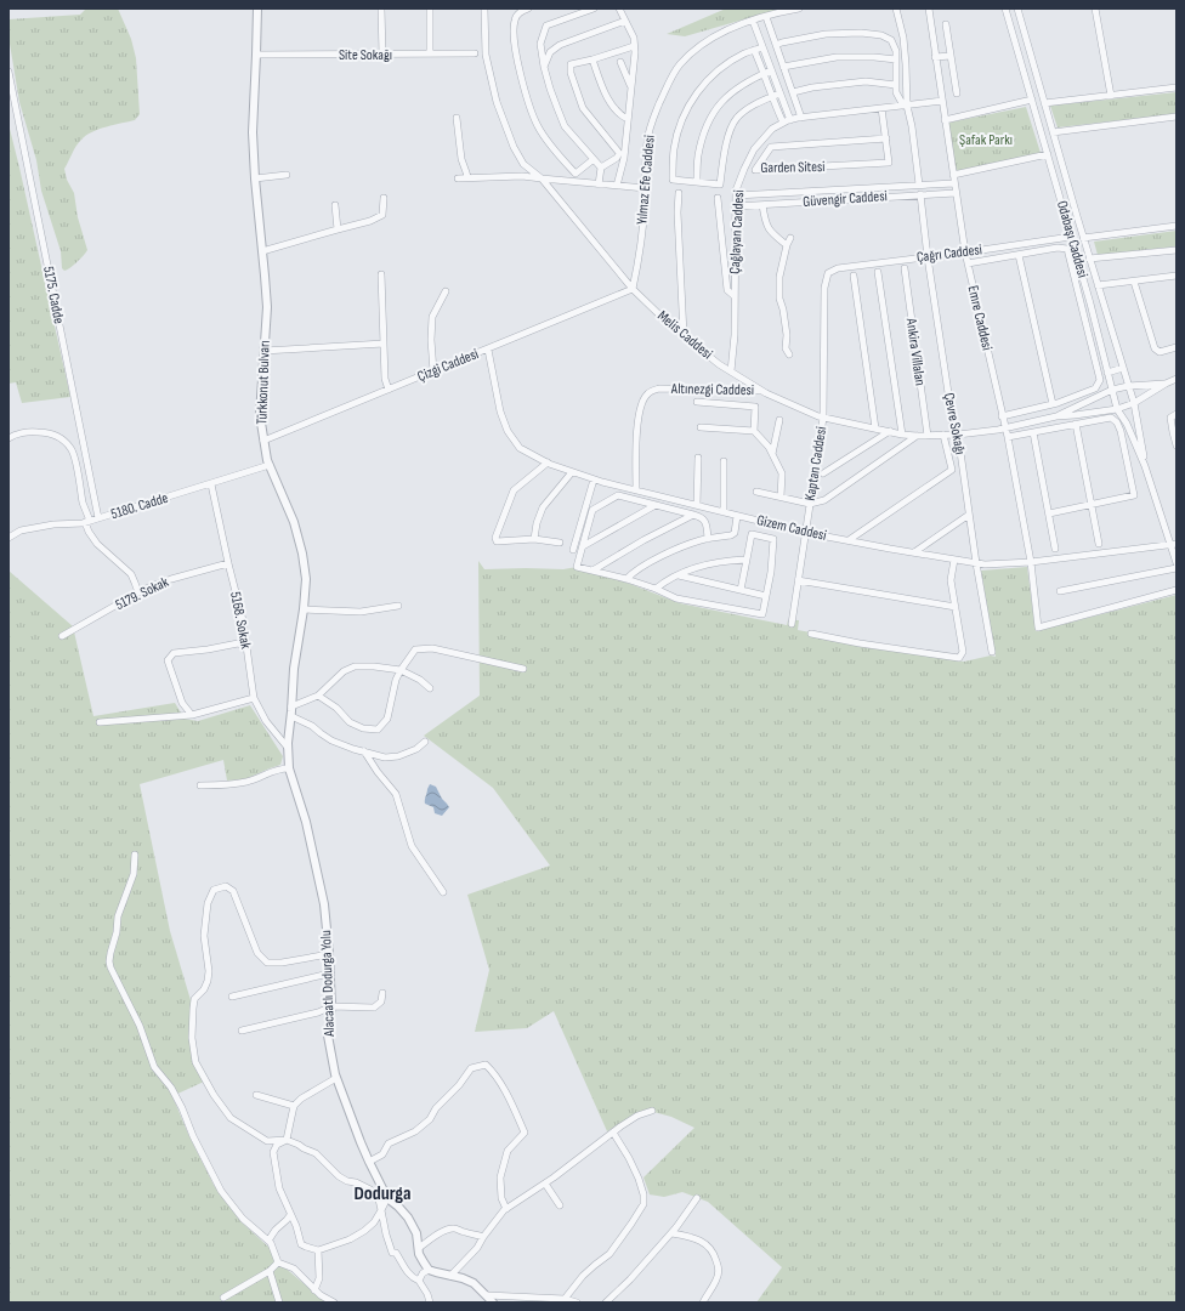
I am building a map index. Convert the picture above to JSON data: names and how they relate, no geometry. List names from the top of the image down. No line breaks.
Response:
{"streets":{"street":["Site Sokağı","Garden Sitesi","Yılmaz Efe Caddesi","Güvengir Caddesi","Çağlayan Caddesi","Odabaşı Caddesi","Çağrı Caddesi","5175. Cadde","Emre Caddesi","Melis Caddesi","Ankira Villalan","Çizgi Caddesi","Türkkonut Bulvarı","Altınezgi Caddesi","Çevre Sokağı","Kaptan Caddesi","5180. Cadde","Gizem Caddesi","5179. Sokak","5168. Sokak","Alacaatlı Dodurga Yolu"]},"crossings":[["Site Sokağı","Türkkonut Bulvarı"],["Garden Sitesi","Çağlayan Caddesi"],["Yılmaz Efe Caddesi","Melis Caddesi"],["Yılmaz Efe Caddesi","Çizgi Caddesi"],["Güvengir Caddesi","Çağlayan Caddesi"],["Güvengir Caddesi","Emre Caddesi"],["Güvengir Caddesi","Çevre Sokağı"],["Çağlayan Caddesi","Emre Caddesi"],["Çağlayan Caddesi","Melis Caddesi"],["Odabaşı Caddesi","Çağrı Caddesi"],["Odabaşı Caddesi","Melis Caddesi"],["Odabaşı Caddesi","Gizem Caddesi"],["Çağrı Caddesi","Emre Caddesi"],["Çağrı Caddesi","Çevre Sokağı"],["Çağrı Caddesi","Kaptan Caddesi"],["5175. Cadde","5180. Cadde"],["Emre Caddesi","Melis Caddesi"],["Emre Caddesi","Gizem Caddesi"],["Melis Caddesi","Ankira Villalan"],["Melis Caddesi","Çizgi Caddesi"],["Melis Caddesi","Altınezgi Caddesi"],["Melis Caddesi","Çevre Sokağı"],["Melis Caddesi","Kaptan Caddesi"],["Çizgi Caddesi","Türkkonut Bulvarı"],["Çizgi Caddesi","Gizem Caddesi"],["Türkkonut Bulvarı","5180. Cadde"],["Türkkonut Bulvarı","5168. Sokak"],["Türkkonut Bulvarı","Alacaatlı Dodurga Yolu"],["Altınezgi Caddesi","Gizem Caddesi"],["Çevre Sokağı","Gizem Caddesi"],["Kaptan Caddesi","Gizem Caddesi"],["5180. Cadde","5168. Sokak"],["5179. Sokak","5168. Sokak"],["5168. Sokak","Alacaatlı Dodurga Yolu"]],"districts":["Dodurga"],"parks":["Şafak Parkı"]}
